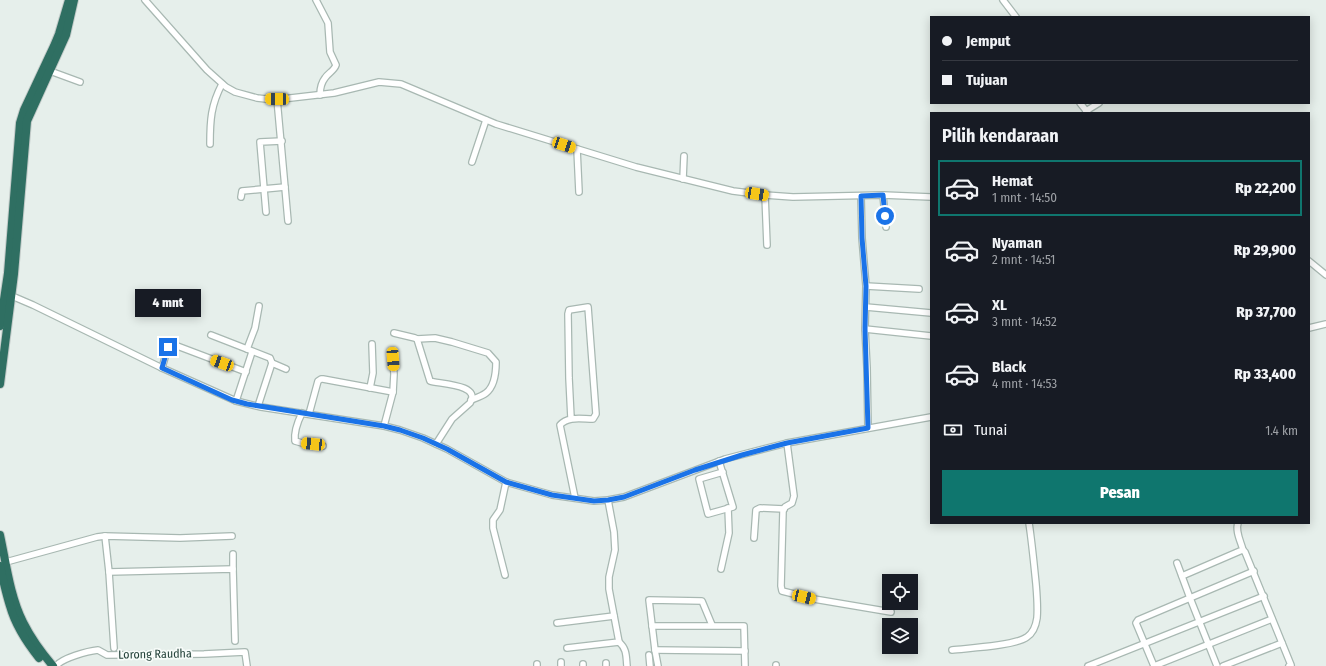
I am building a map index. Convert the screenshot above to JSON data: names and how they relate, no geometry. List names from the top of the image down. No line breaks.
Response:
{"streets":{"street":["Lorong Raudha"]},"page":{"banner":["Jemput","Tujuan"],"heading":"Pilih kendaraan","list":[{"name":"Hemat","note":"1 mnt · 14:50","value":"Rp 22,200"},{"name":"Nyaman","note":"2 mnt · 14:51","value":"Rp 29,900"},{"name":"XL","note":"3 mnt · 14:52","value":"Rp 37,700"},{"name":"Black","note":"4 mnt · 14:53","value":"Rp 33,400"}],"bubble":"4 mnt","pay":["Tunai","1.4 km"],"buttons":"Pesan"}}
